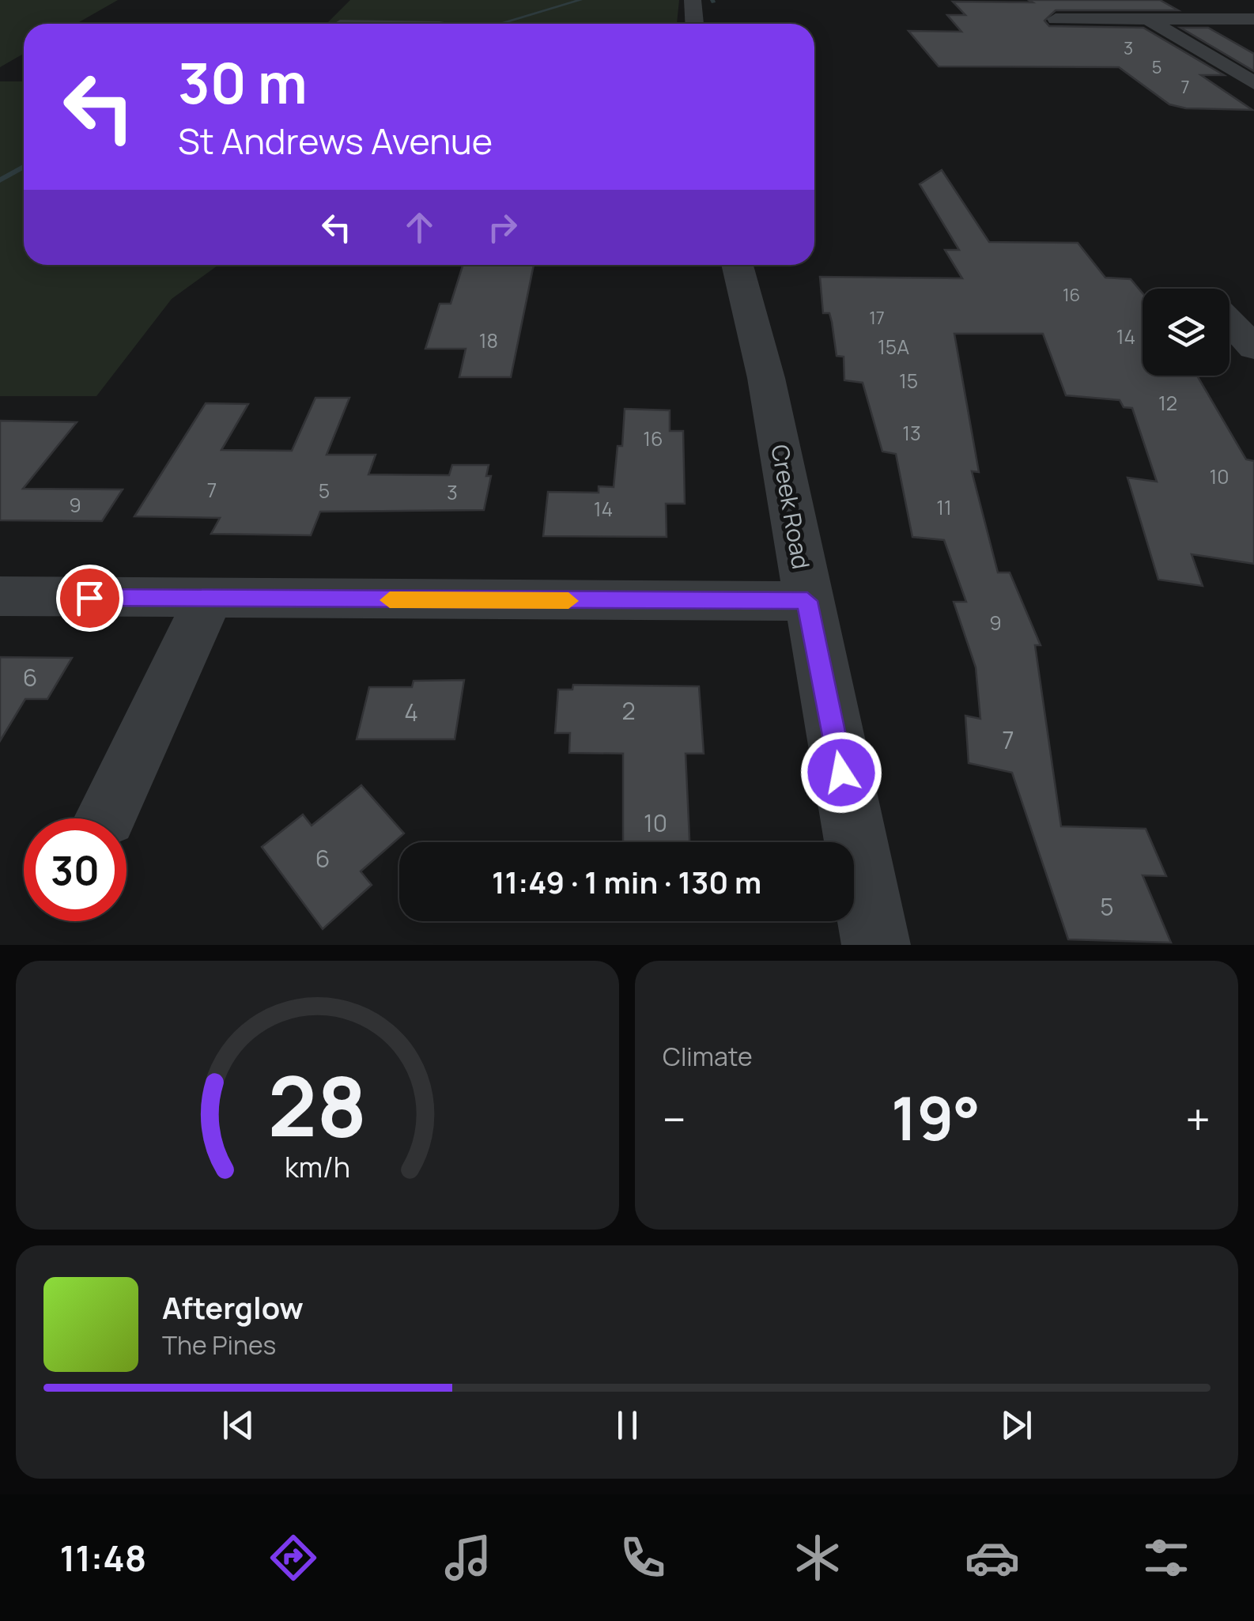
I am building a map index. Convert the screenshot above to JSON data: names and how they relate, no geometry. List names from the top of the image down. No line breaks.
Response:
{"streets":{"street":["Creek Road"]},"house_numbers":["3","5","7","16","17","14","18","15A","15","12","13","16","10","7","5","3","9","11","14","9","6","2","4","7","10","6","5"],"page":{"turn":["30 m","St Andrews Avenue"],"limit":"30","trip":"11:49 · 1 min · 130 m","tile":"Climate","heat":["−","19°","+"],"song":["Afterglow","The Pines"],"tabs":"11:48","gauge":["28","km/h"]}}
